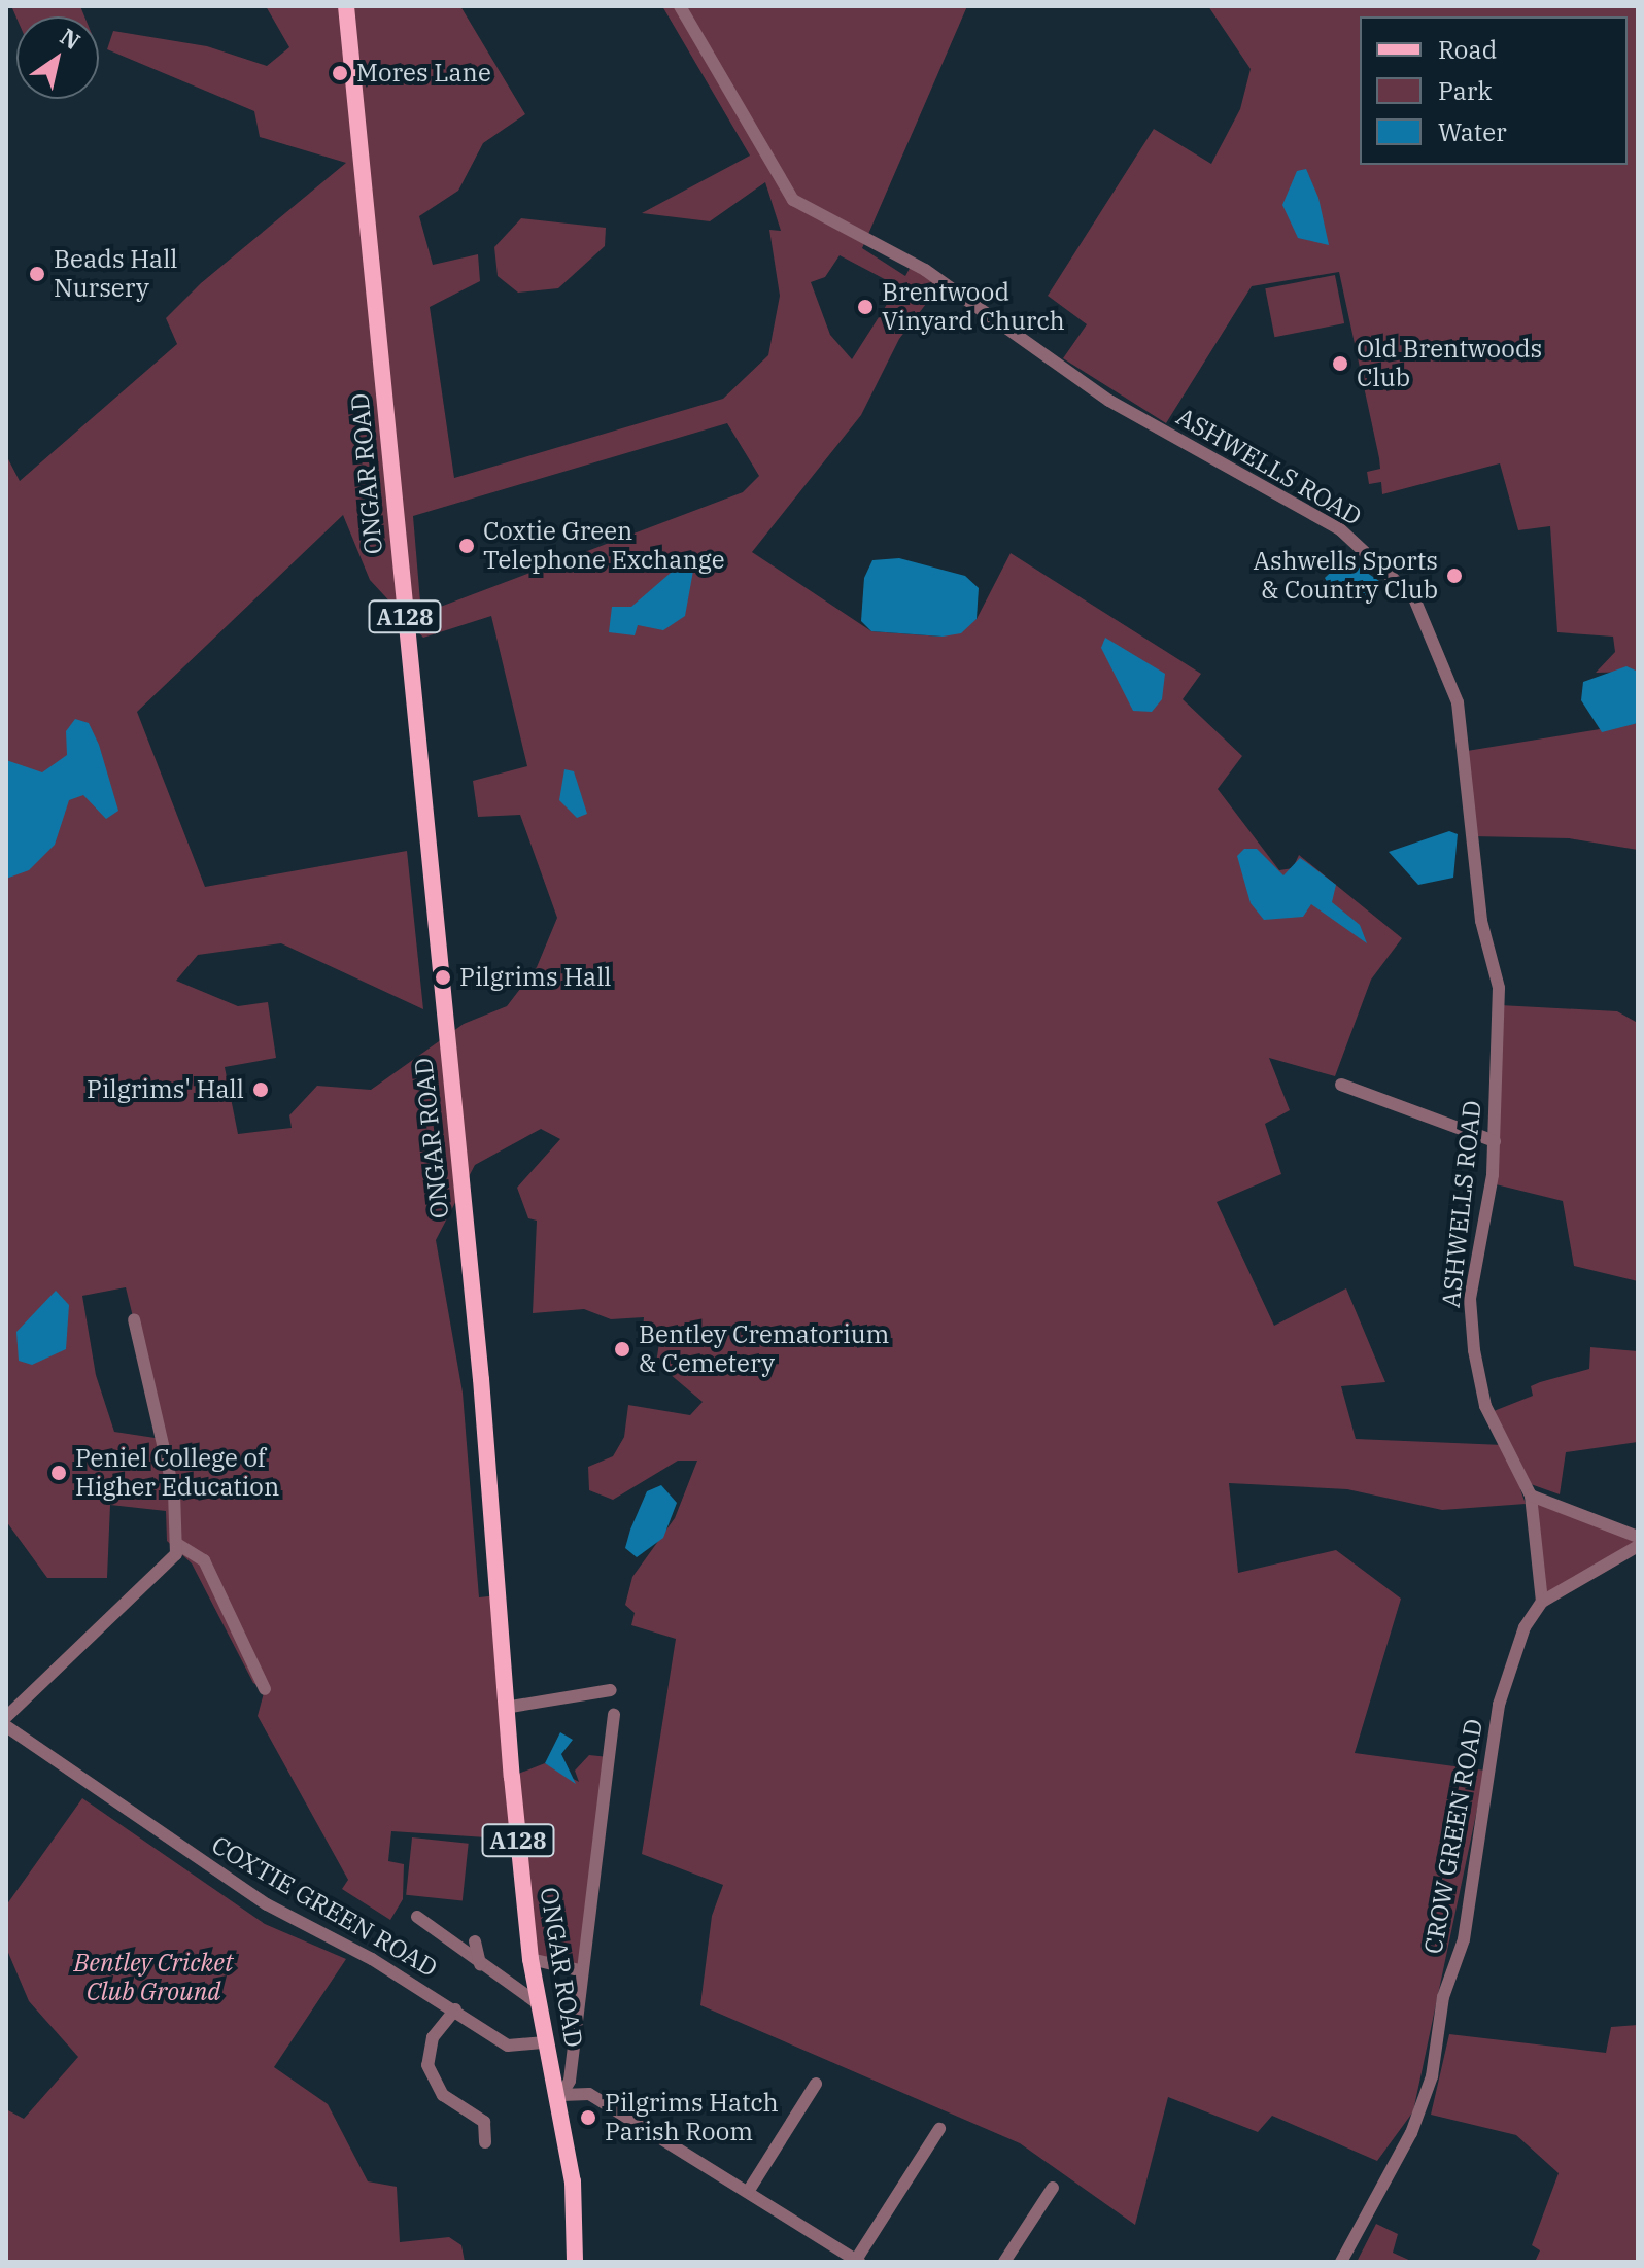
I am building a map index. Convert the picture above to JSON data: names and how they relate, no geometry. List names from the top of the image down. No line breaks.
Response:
{"streets":{"main road":["ONGAR ROAD","A128"],"street":["ASHWELLS ROAD","CROW GREEN ROAD","COXTIE GREEN ROAD"]},"crossings":[["ONGAR ROAD","COXTIE GREEN ROAD"]],"parks":["Bentley Cricket Club Ground"],"places":["Mores Lane","Beads Hall Nursery","Brentwood Vinyard Church","Old Brentwoods Club","Coxtie Green Telephone Exchange","Ashwells Sports & Country Club","Pilgrims Hall","Pilgrims' Hall","Bentley Crematorium & Cemetery","Peniel College of Higher Education","Pilgrims Hatch Parish Room"],"legend":["Road","Park","Water"],"north":"top right"}
